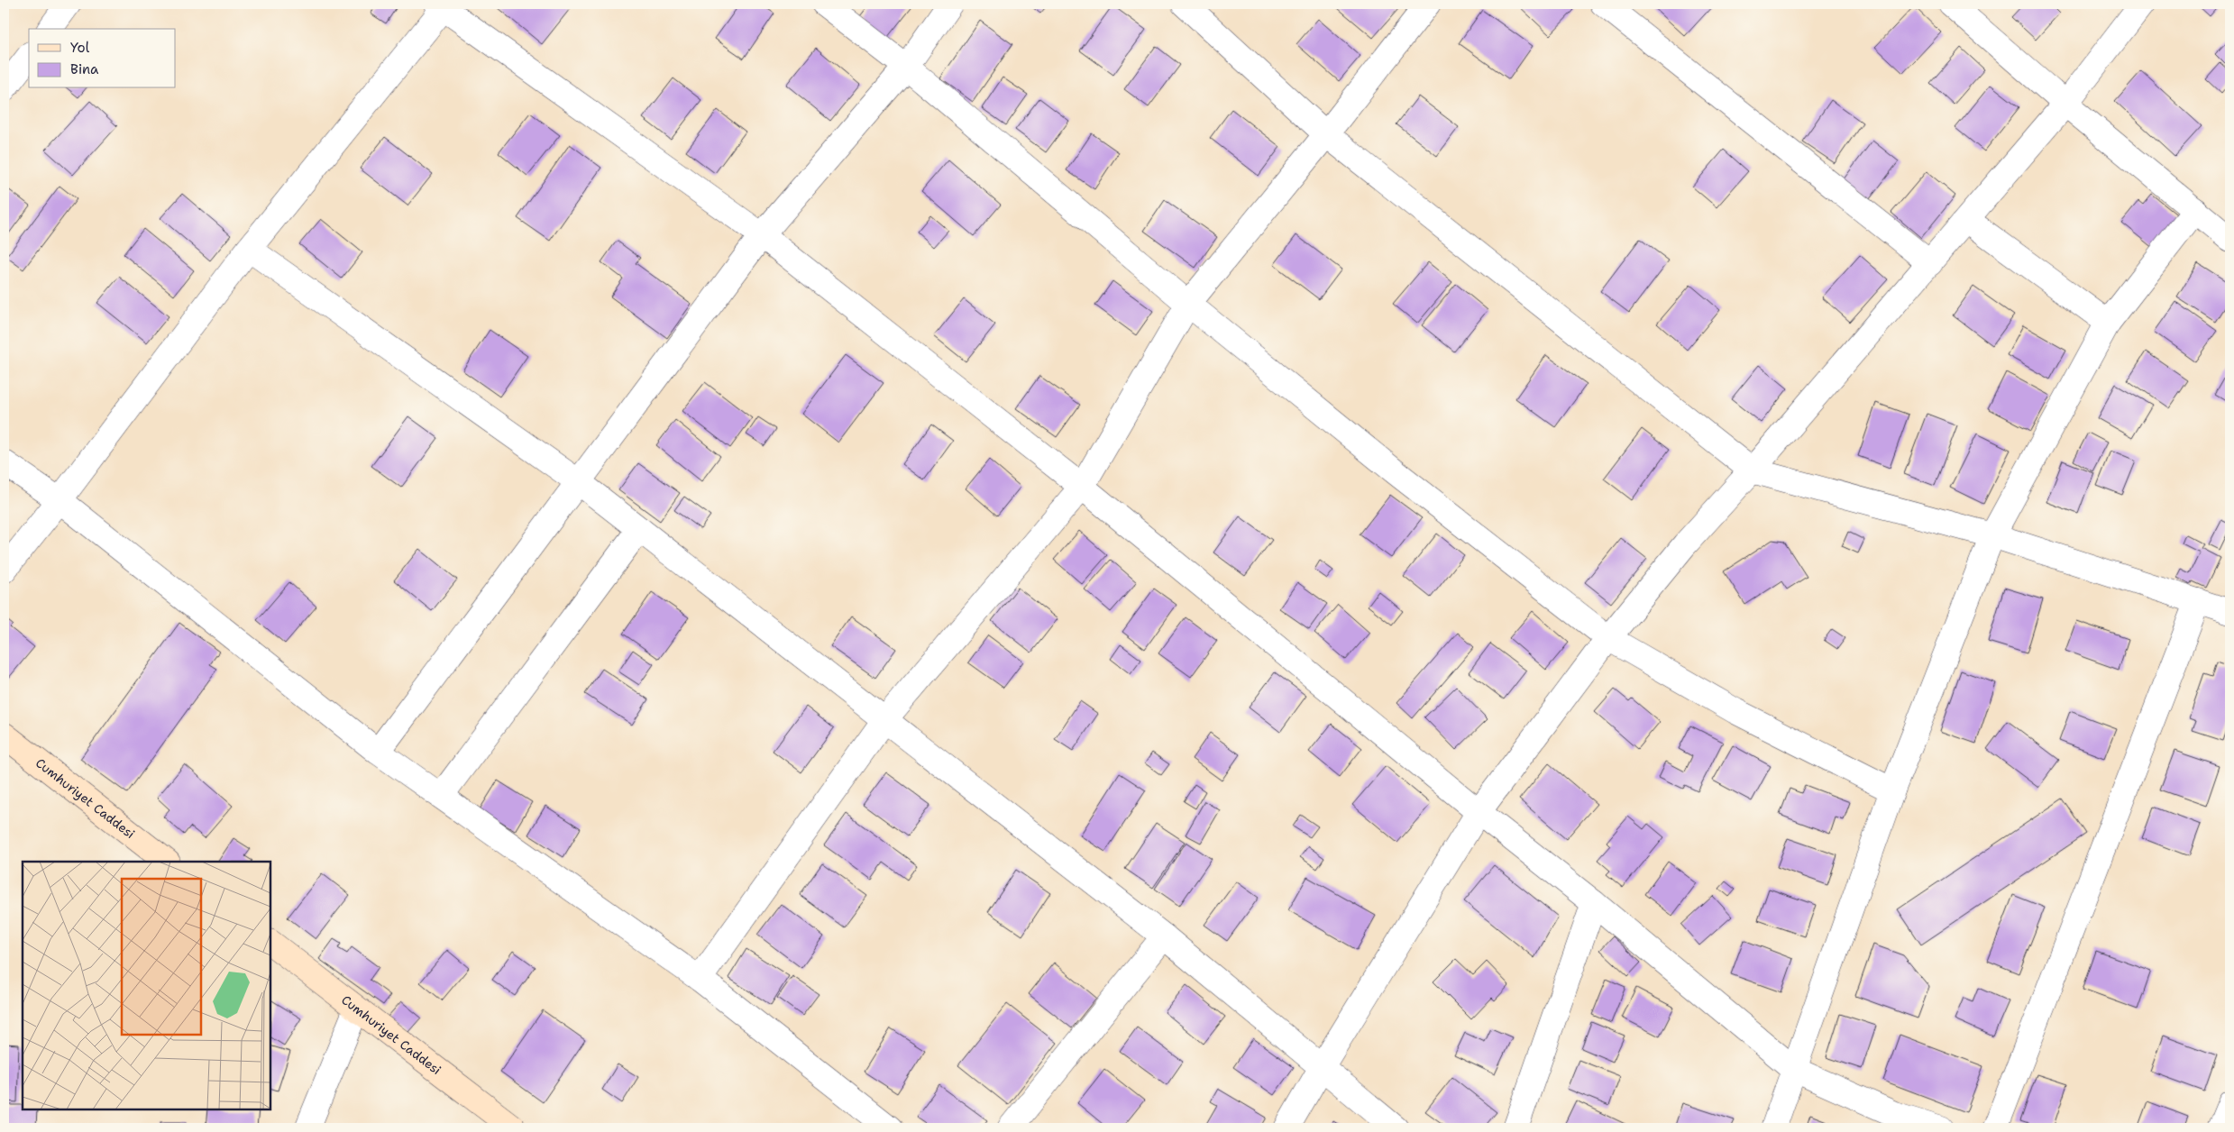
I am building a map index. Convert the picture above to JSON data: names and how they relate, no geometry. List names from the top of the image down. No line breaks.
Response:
{"streets":{"main road":["Cumhuriyet Caddesi"]},"legend":["Yol","Bina"]}
